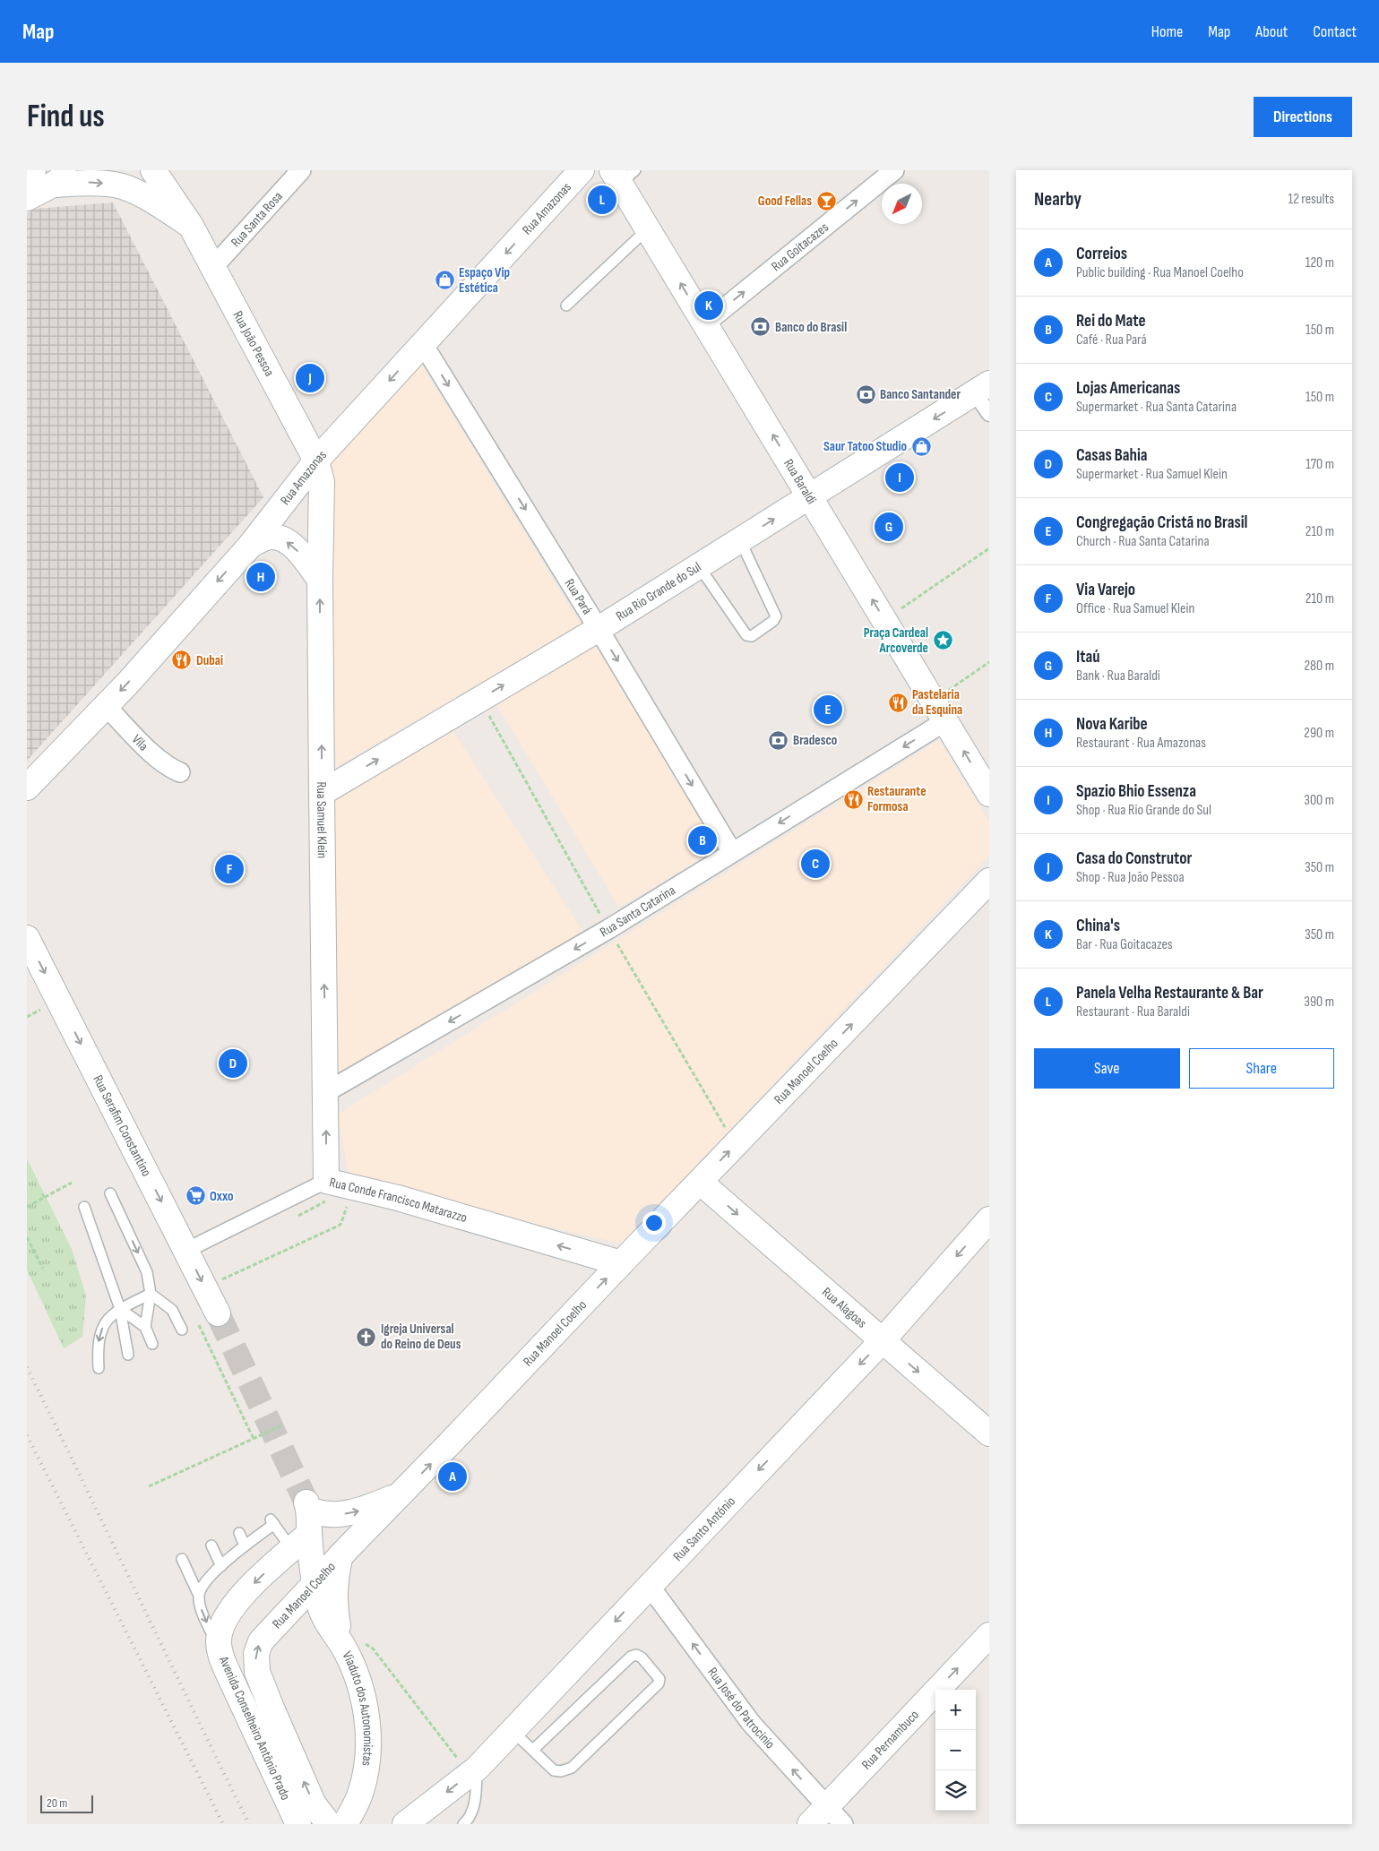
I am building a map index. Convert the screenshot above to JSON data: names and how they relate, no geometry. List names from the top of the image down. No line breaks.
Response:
{"streets":{"street":["Rua Amazonas","Rua Santa Rosa","Rua Goitacazes","Rua João Pessoa","Rua Baraldi","Rua Rio Grande do Sul","Rua Pará","Vila","Rua Samuel Klein","Rua Santa Catarina","Rua Manoel Coelho","Rua Serafim Constantino","Rua Conde Francisco Matarazzo","Rua Alagoas","Rua Santo Antônio","Rua José do Patrocinio","Viaduto dos Autonomistas","Avenida Conselheiro Antônio Prado","Rua Pernambuco"]},"crossings":[["Rua Amazonas","Rua João Pessoa"],["Rua Amazonas","Rua Pará"],["Rua Amazonas","Vila"],["Rua Amazonas","Rua Samuel Klein"],["Rua Santa Rosa","Rua João Pessoa"],["Rua Goitacazes","Rua Baraldi"],["Rua João Pessoa","Rua Samuel Klein"],["Rua Baraldi","Rua Rio Grande do Sul"],["Rua Baraldi","Rua Santa Catarina"],["Rua Rio Grande do Sul","Rua Pará"],["Rua Rio Grande do Sul","Rua Samuel Klein"],["Rua Pará","Rua Santa Catarina"],["Rua Samuel Klein","Rua Santa Catarina"],["Rua Samuel Klein","Rua Conde Francisco Matarazzo"],["Rua Manoel Coelho","Rua Conde Francisco Matarazzo"],["Rua Manoel Coelho","Rua Alagoas"],["Rua Serafim Constantino","Rua Conde Francisco Matarazzo"],["Rua Alagoas","Rua Santo Antônio"],["Rua Santo Antônio","Rua José do Patrocinio"],["Rua José do Patrocinio","Rua Pernambuco"]],"one_way":["Rua Amazonas","Rua Goitacazes","Rua Baraldi","Rua Pará","Rua Samuel Klein","Rua Santa Catarina","Rua Manoel Coelho","Rua Serafim Constantino","Rua Conde Francisco Matarazzo","Rua Alagoas","Rua Santo Antônio","Rua José do Patrocinio","Rua Pernambuco"],"places":{"bar":["Good Fellas"],"shop":["Espaço Vip Estética","Saur Tatoo Studio"],"bank":["Banco do Brasil","Banco Santander","Bradesco"],"place":["Praça Cardeal Arcoverde"],"restaurant":["Dubai","Pastelaria da Esquina","Restaurante Formosa"],"supermarket":["Oxxo"],"church":["Igreja Universal do Reino de Deus"]},"scale_bar":"20 m","north":"bottom left","page":{"header":"Map","nav":["Home","Map","About","Contact"],"buttons":["Directions",["Save","Share"]],"title":"Find us","heading":["Nearby","12 results"],"pins":["L","K","J","I","G","H","E","B","C","F","D","A"],"list":[{"mark":"A","name":"Correios","note":"Public building · Rua Manoel Coelho","value":"120 m"},{"mark":"B","name":"Rei do Mate","note":"Café · Rua Pará","value":"150 m"},{"mark":"C","name":"Lojas Americanas","note":"Supermarket · Rua Santa Catarina","value":"150 m"},{"mark":"D","name":"Casas Bahia","note":"Supermarket · Rua Samuel Klein","value":"170 m"},{"mark":"E","name":"Congregação Cristã no Brasil","note":"Church · Rua Santa Catarina","value":"210 m"},{"mark":"F","name":"Via Varejo","note":"Office · Rua Samuel Klein","value":"210 m"},{"mark":"G","name":"Itaú","note":"Bank · Rua Baraldi","value":"280 m"},{"mark":"H","name":"Nova Karibe","note":"Restaurant · Rua Amazonas","value":"290 m"},{"mark":"I","name":"Spazio Bhio Essenza","note":"Shop · Rua Rio Grande do Sul","value":"300 m"},{"mark":"J","name":"Casa do Construtor","note":"Shop · Rua João Pessoa","value":"350 m"},{"mark":"K","name":"China's","note":"Bar · Rua Goitacazes","value":"350 m"},{"mark":"L","name":"Panela Velha Restaurante & Bar","note":"Restaurant · Rua Baraldi","value":"390 m"}],"map_buttons":["+","−"],"scale":"20 m"}}
